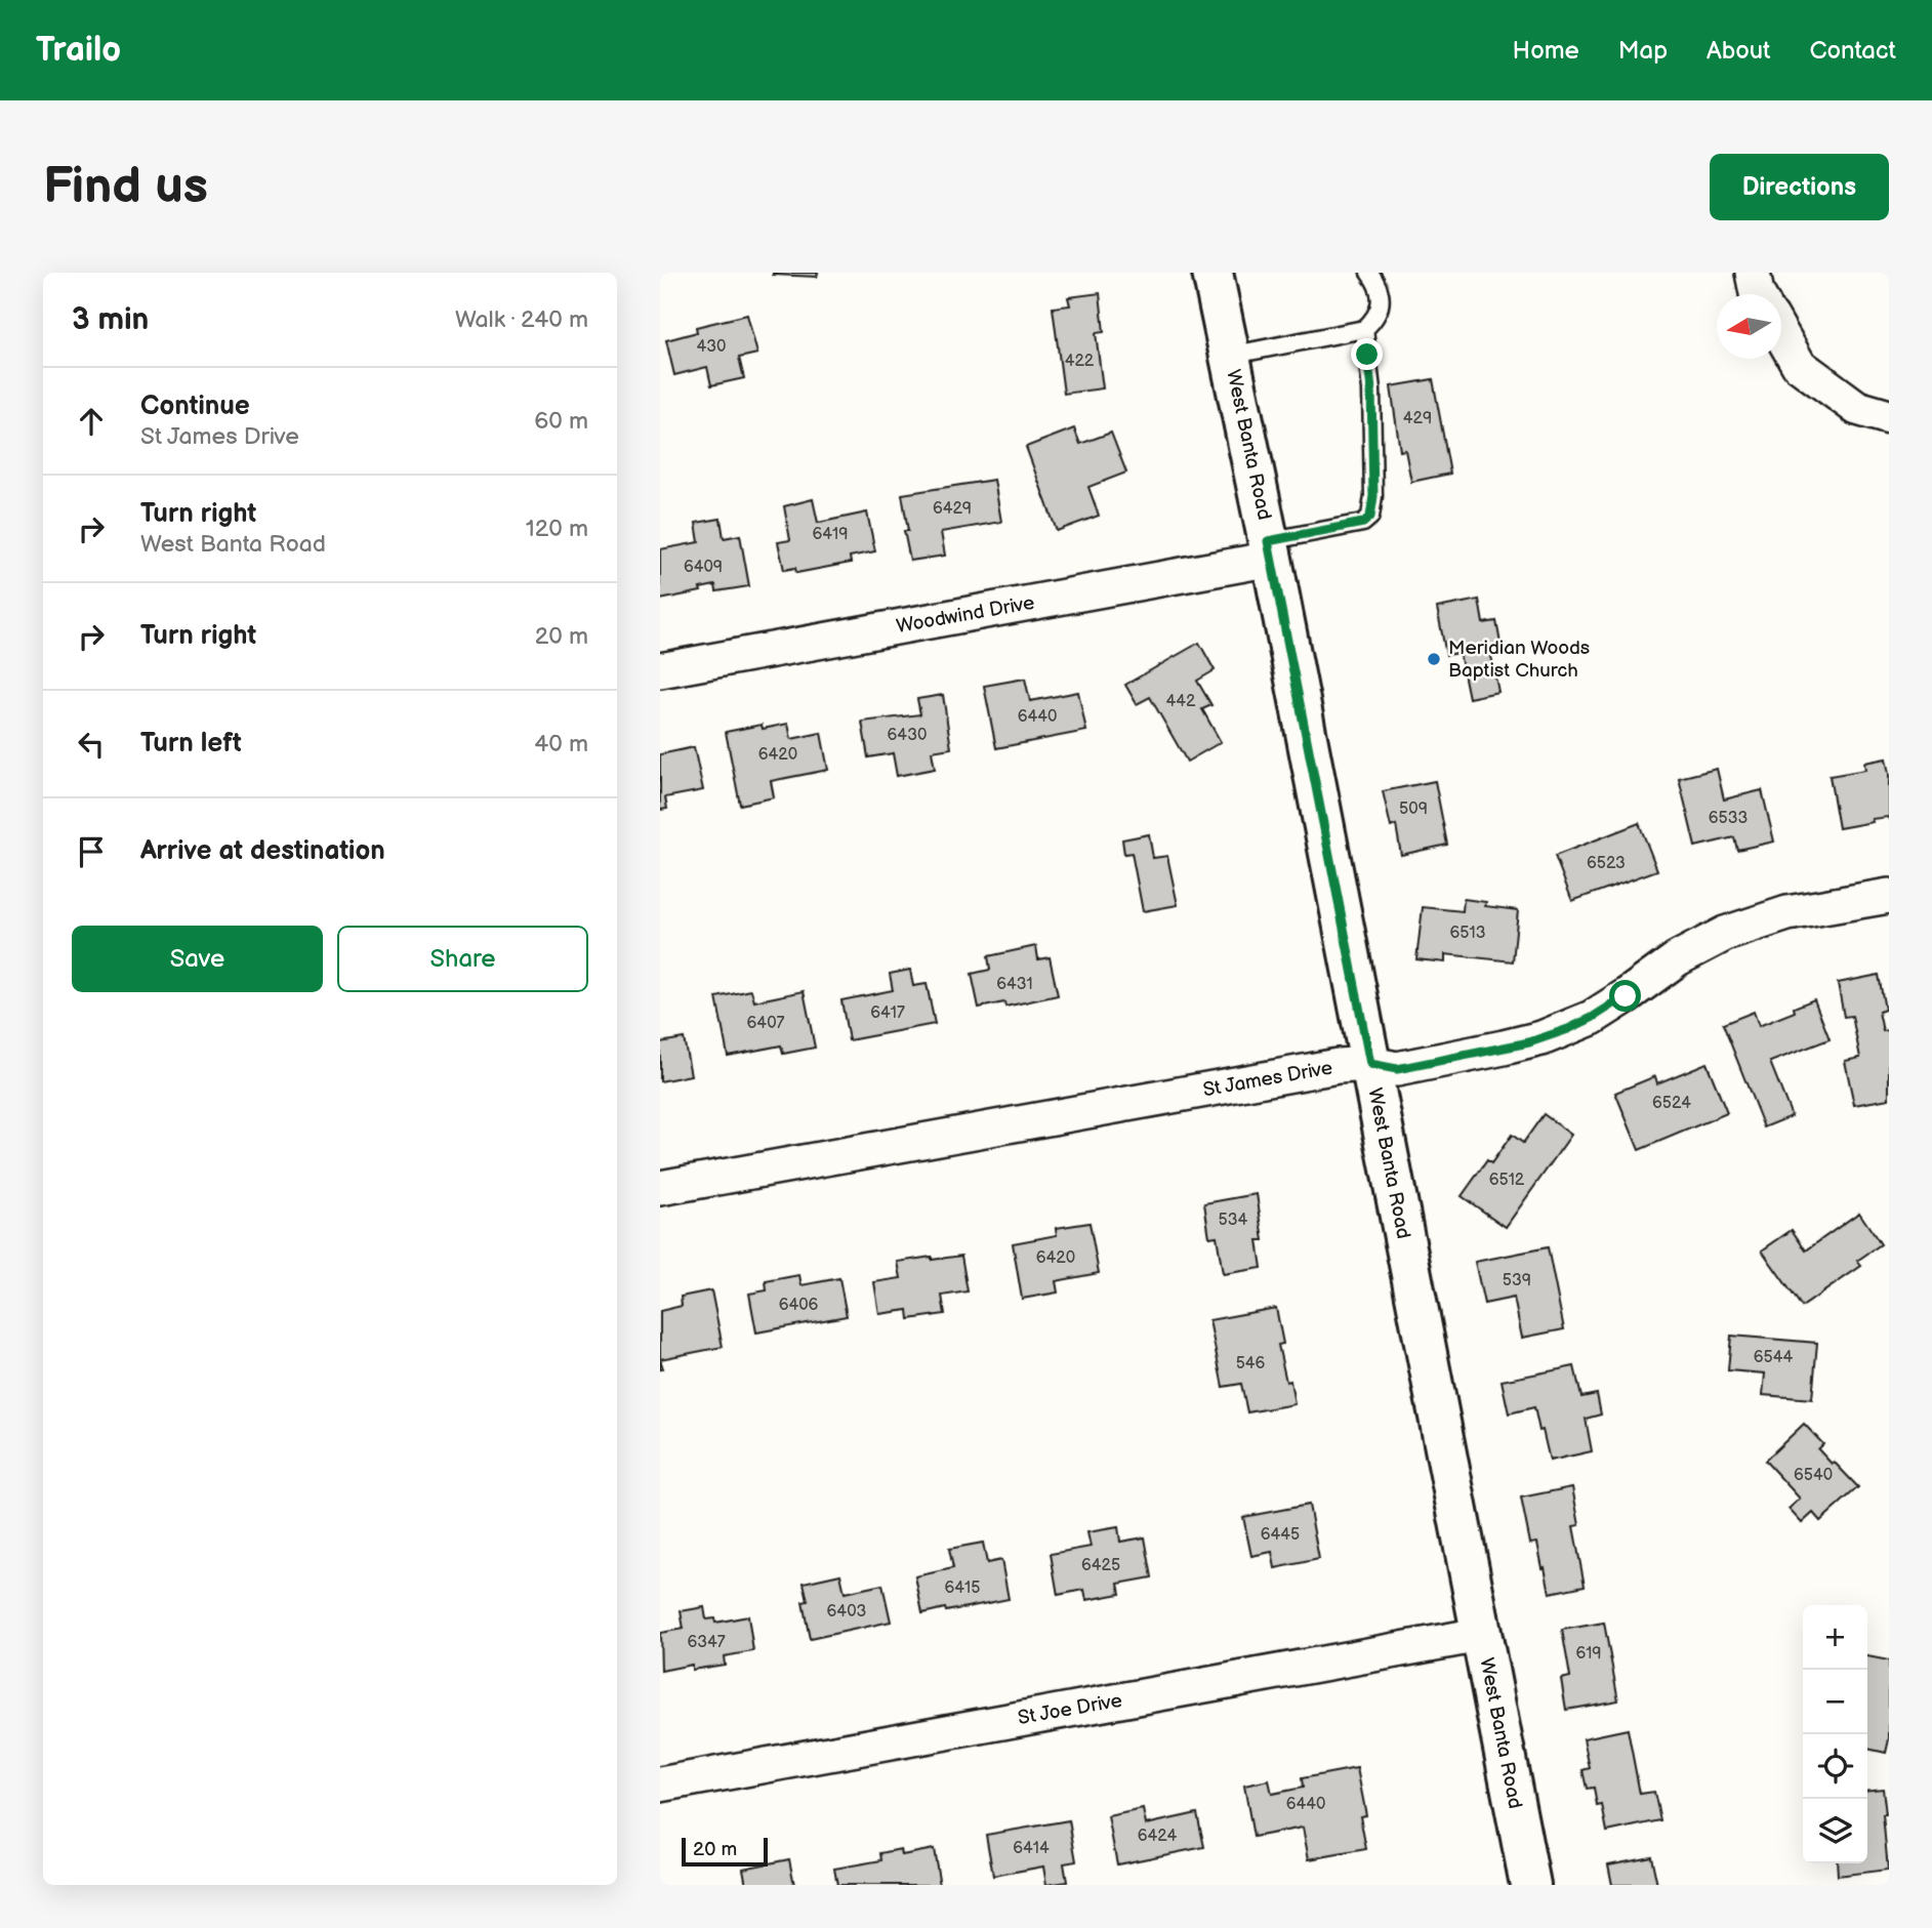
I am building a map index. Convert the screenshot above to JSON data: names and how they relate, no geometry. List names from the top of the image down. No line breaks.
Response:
{"streets":{"street":["West Banta Road","Woodwind Drive","St James Drive","St Joe Drive"]},"crossings":[["West Banta Road","Woodwind Drive"],["West Banta Road","St James Drive"],["West Banta Road","St Joe Drive"]],"places":["Meridian Woods Baptist Church"],"house_numbers":["430","422","429","6429","6419","6409","442","6440","6430","6420","509","6533","6523","6513","6431","6417","6407","6524","6512","534","6420","539","6406","6544","546","6540","6445","6425","6415","6403","6347","619","6440","6424","6414"],"scale_bar":"20 m","north":"left","page":{"header":"Trailo","nav":["Home","Map","About","Contact"],"buttons":["Directions",["Save","Share"]],"title":"Find us","heading":["3 min","Walk · 240 m"],"list":[["Continue","St James Drive","60 m"],["Turn right","West Banta Road","120 m"],["Turn right","20 m"],["Turn left","40 m"],"Arrive at destination"],"map_buttons":["+","−"],"scale":"20 m"}}
